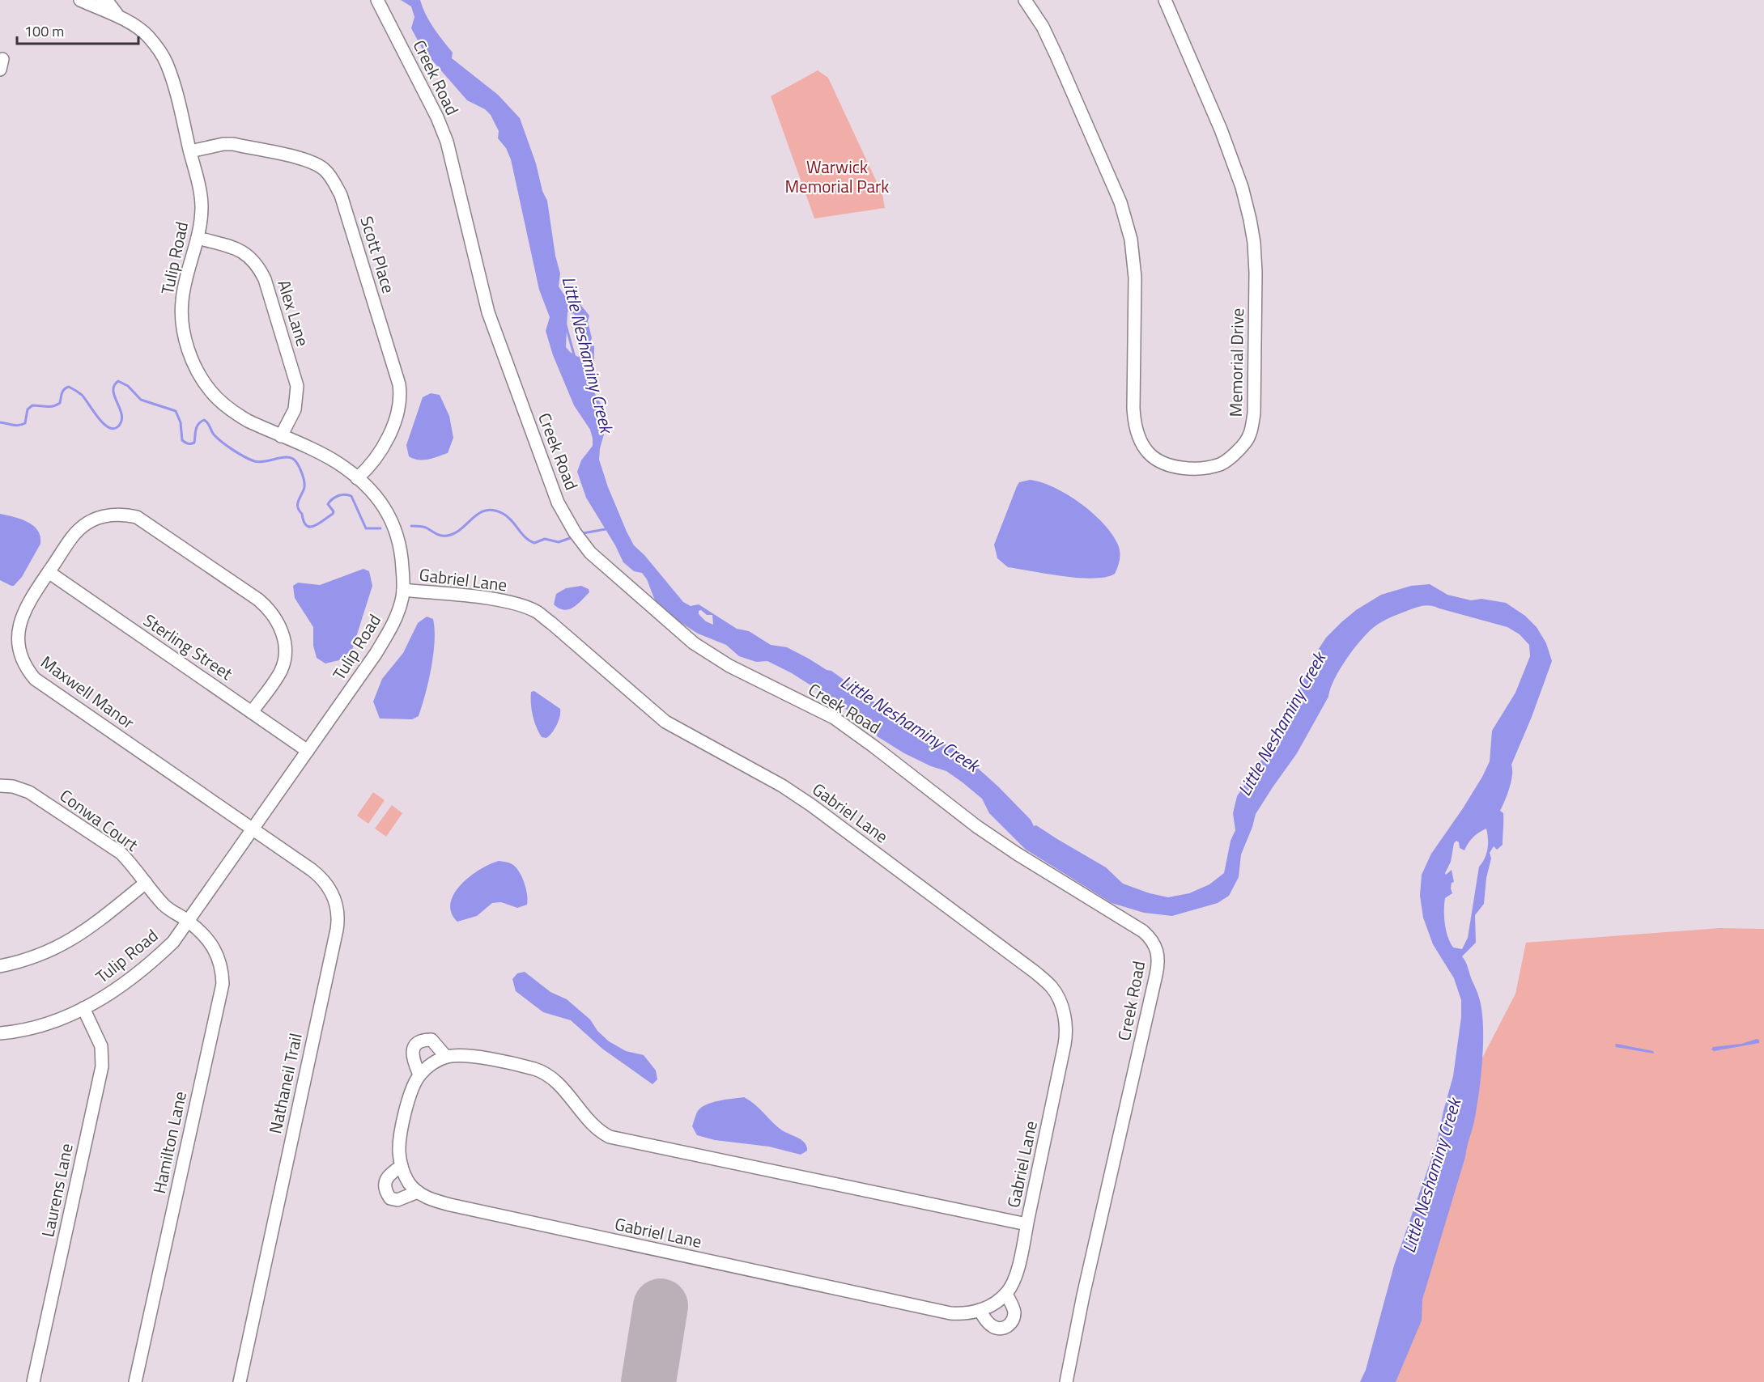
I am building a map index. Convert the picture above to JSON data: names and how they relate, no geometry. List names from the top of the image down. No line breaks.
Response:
{"streets":{"street":["Creek Road","Scott Place","Tulip Road","Alex Lane","Memorial Drive","Gabriel Lane","Sterling Street","Maxwell Manor","Conwa Court","Nathaneil Trail","Hamilton Lane","Laurens Lane"]},"crossings":[["Scott Place","Tulip Road"],["Tulip Road","Alex Lane"],["Tulip Road","Gabriel Lane"],["Tulip Road","Sterling Street"],["Tulip Road","Maxwell Manor"],["Tulip Road","Conwa Court"],["Tulip Road","Nathaneil Trail"],["Tulip Road","Hamilton Lane"],["Tulip Road","Laurens Lane"],["Sterling Street","Maxwell Manor"],["Maxwell Manor","Nathaneil Trail"],["Conwa Court","Hamilton Lane"]],"water":["Little Neshaminy Creek"],"parks":["Warwick Memorial Park"],"scale_bar":"100 m"}
